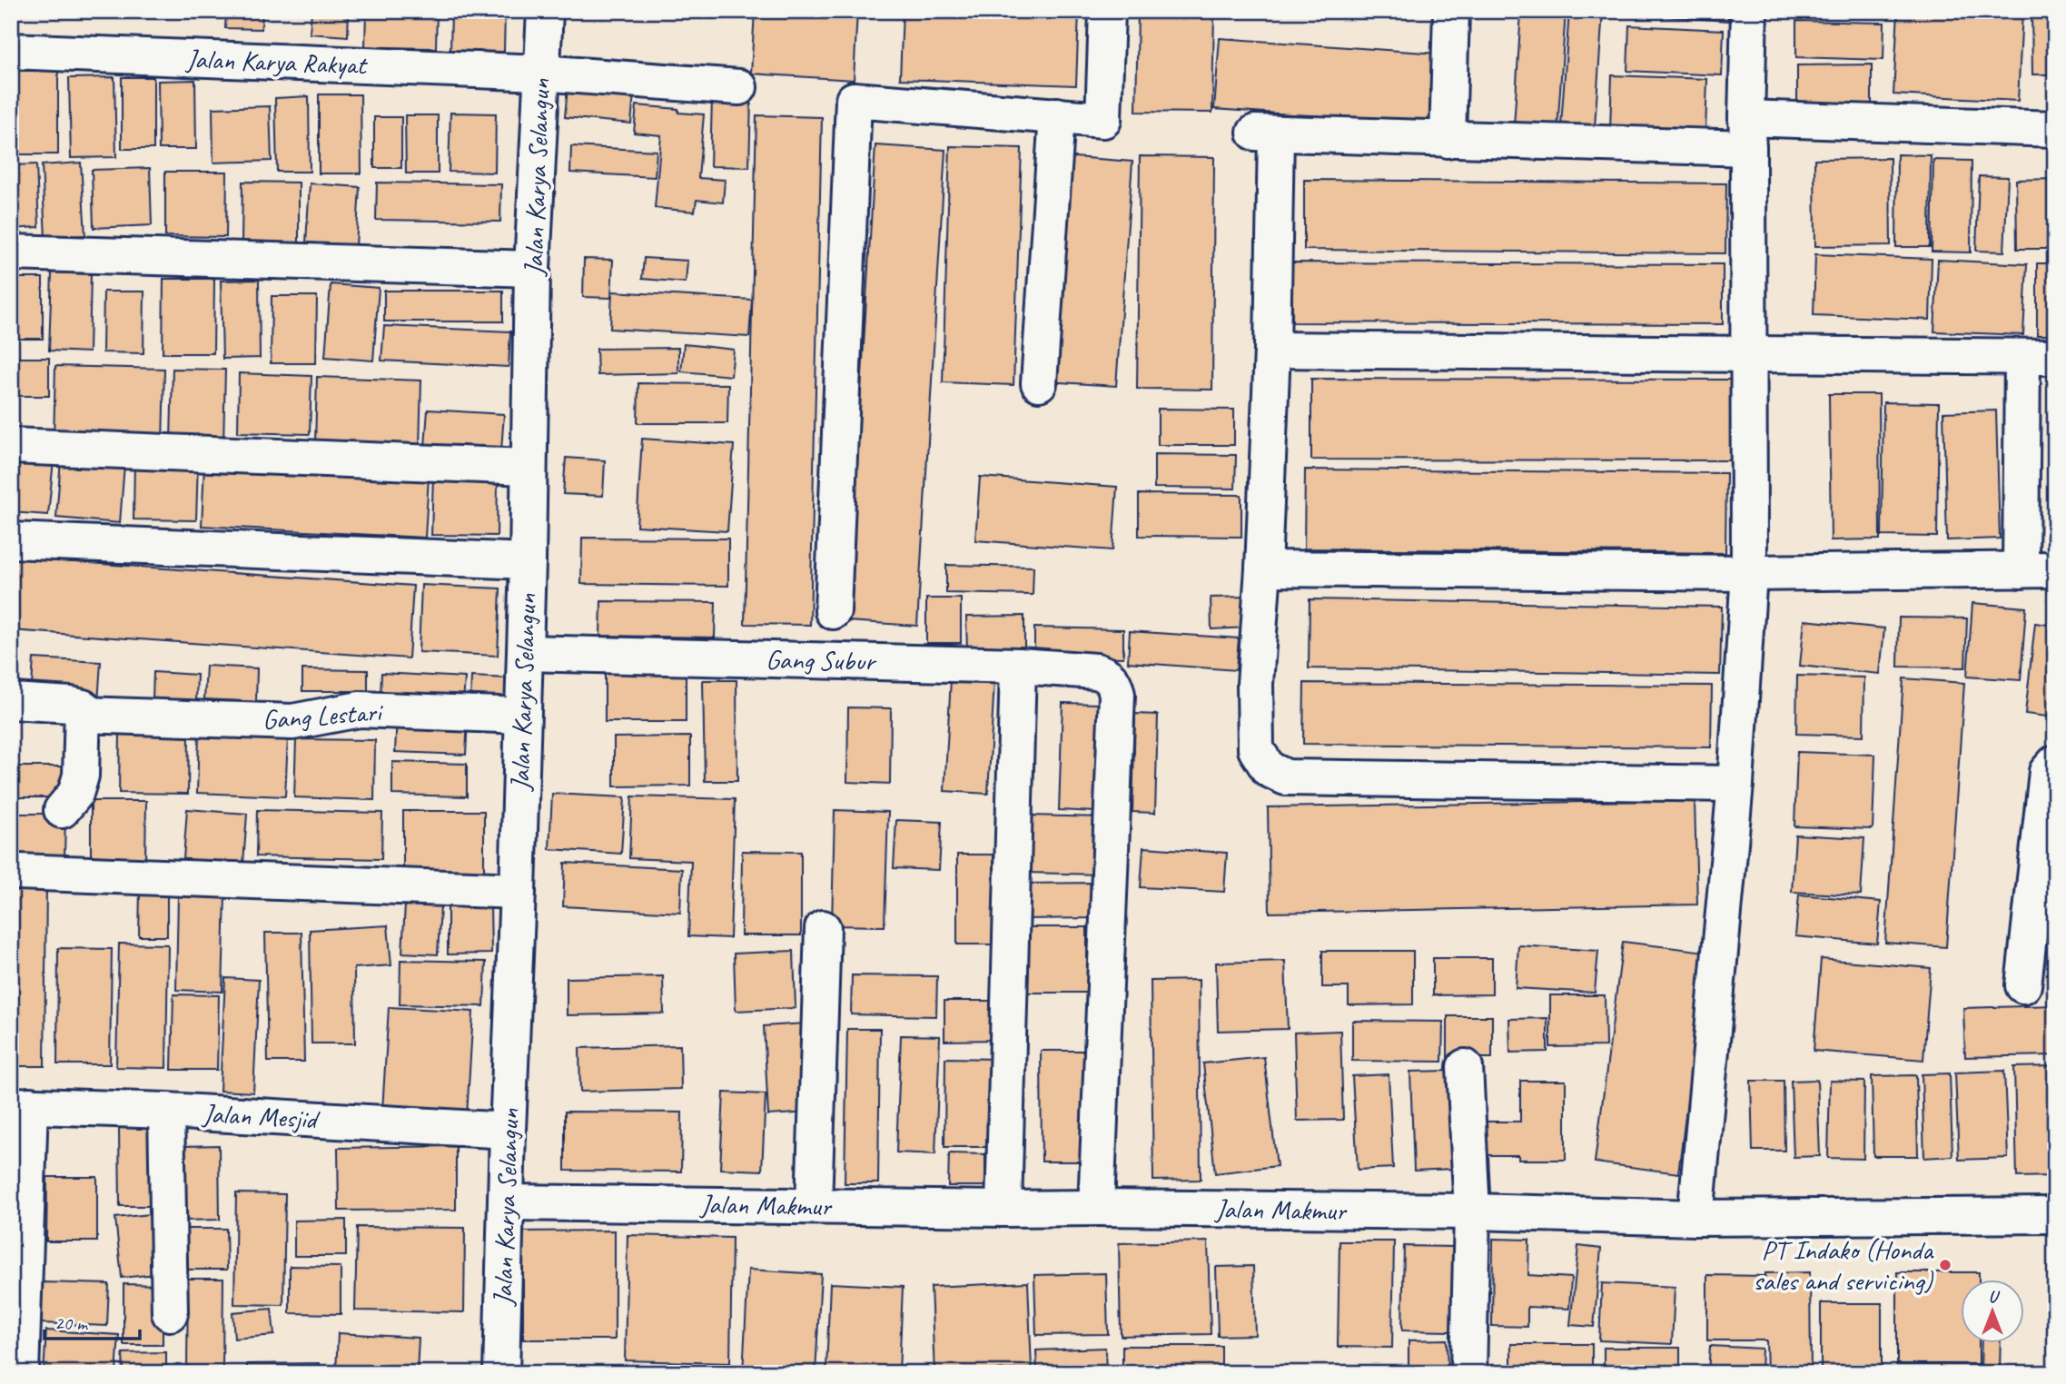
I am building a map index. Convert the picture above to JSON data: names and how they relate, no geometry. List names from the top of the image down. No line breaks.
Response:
{"streets":{"street":["Jalan Karya Rakyat","Jalan Karya Selangun","Gang Subur","Gang Lestari","Jalan Mesjid","Jalan Makmur"]},"crossings":[["Jalan Karya Rakyat","Jalan Karya Selangun"],["Jalan Karya Selangun","Gang Subur"],["Jalan Karya Selangun","Gang Lestari"],["Jalan Karya Selangun","Jalan Mesjid"],["Jalan Karya Selangun","Jalan Makmur"],["Gang Subur","Jalan Makmur"]],"places":["PT Indako (Honda sales and servicing)"],"scale_bar":"20 m","north":"top"}
